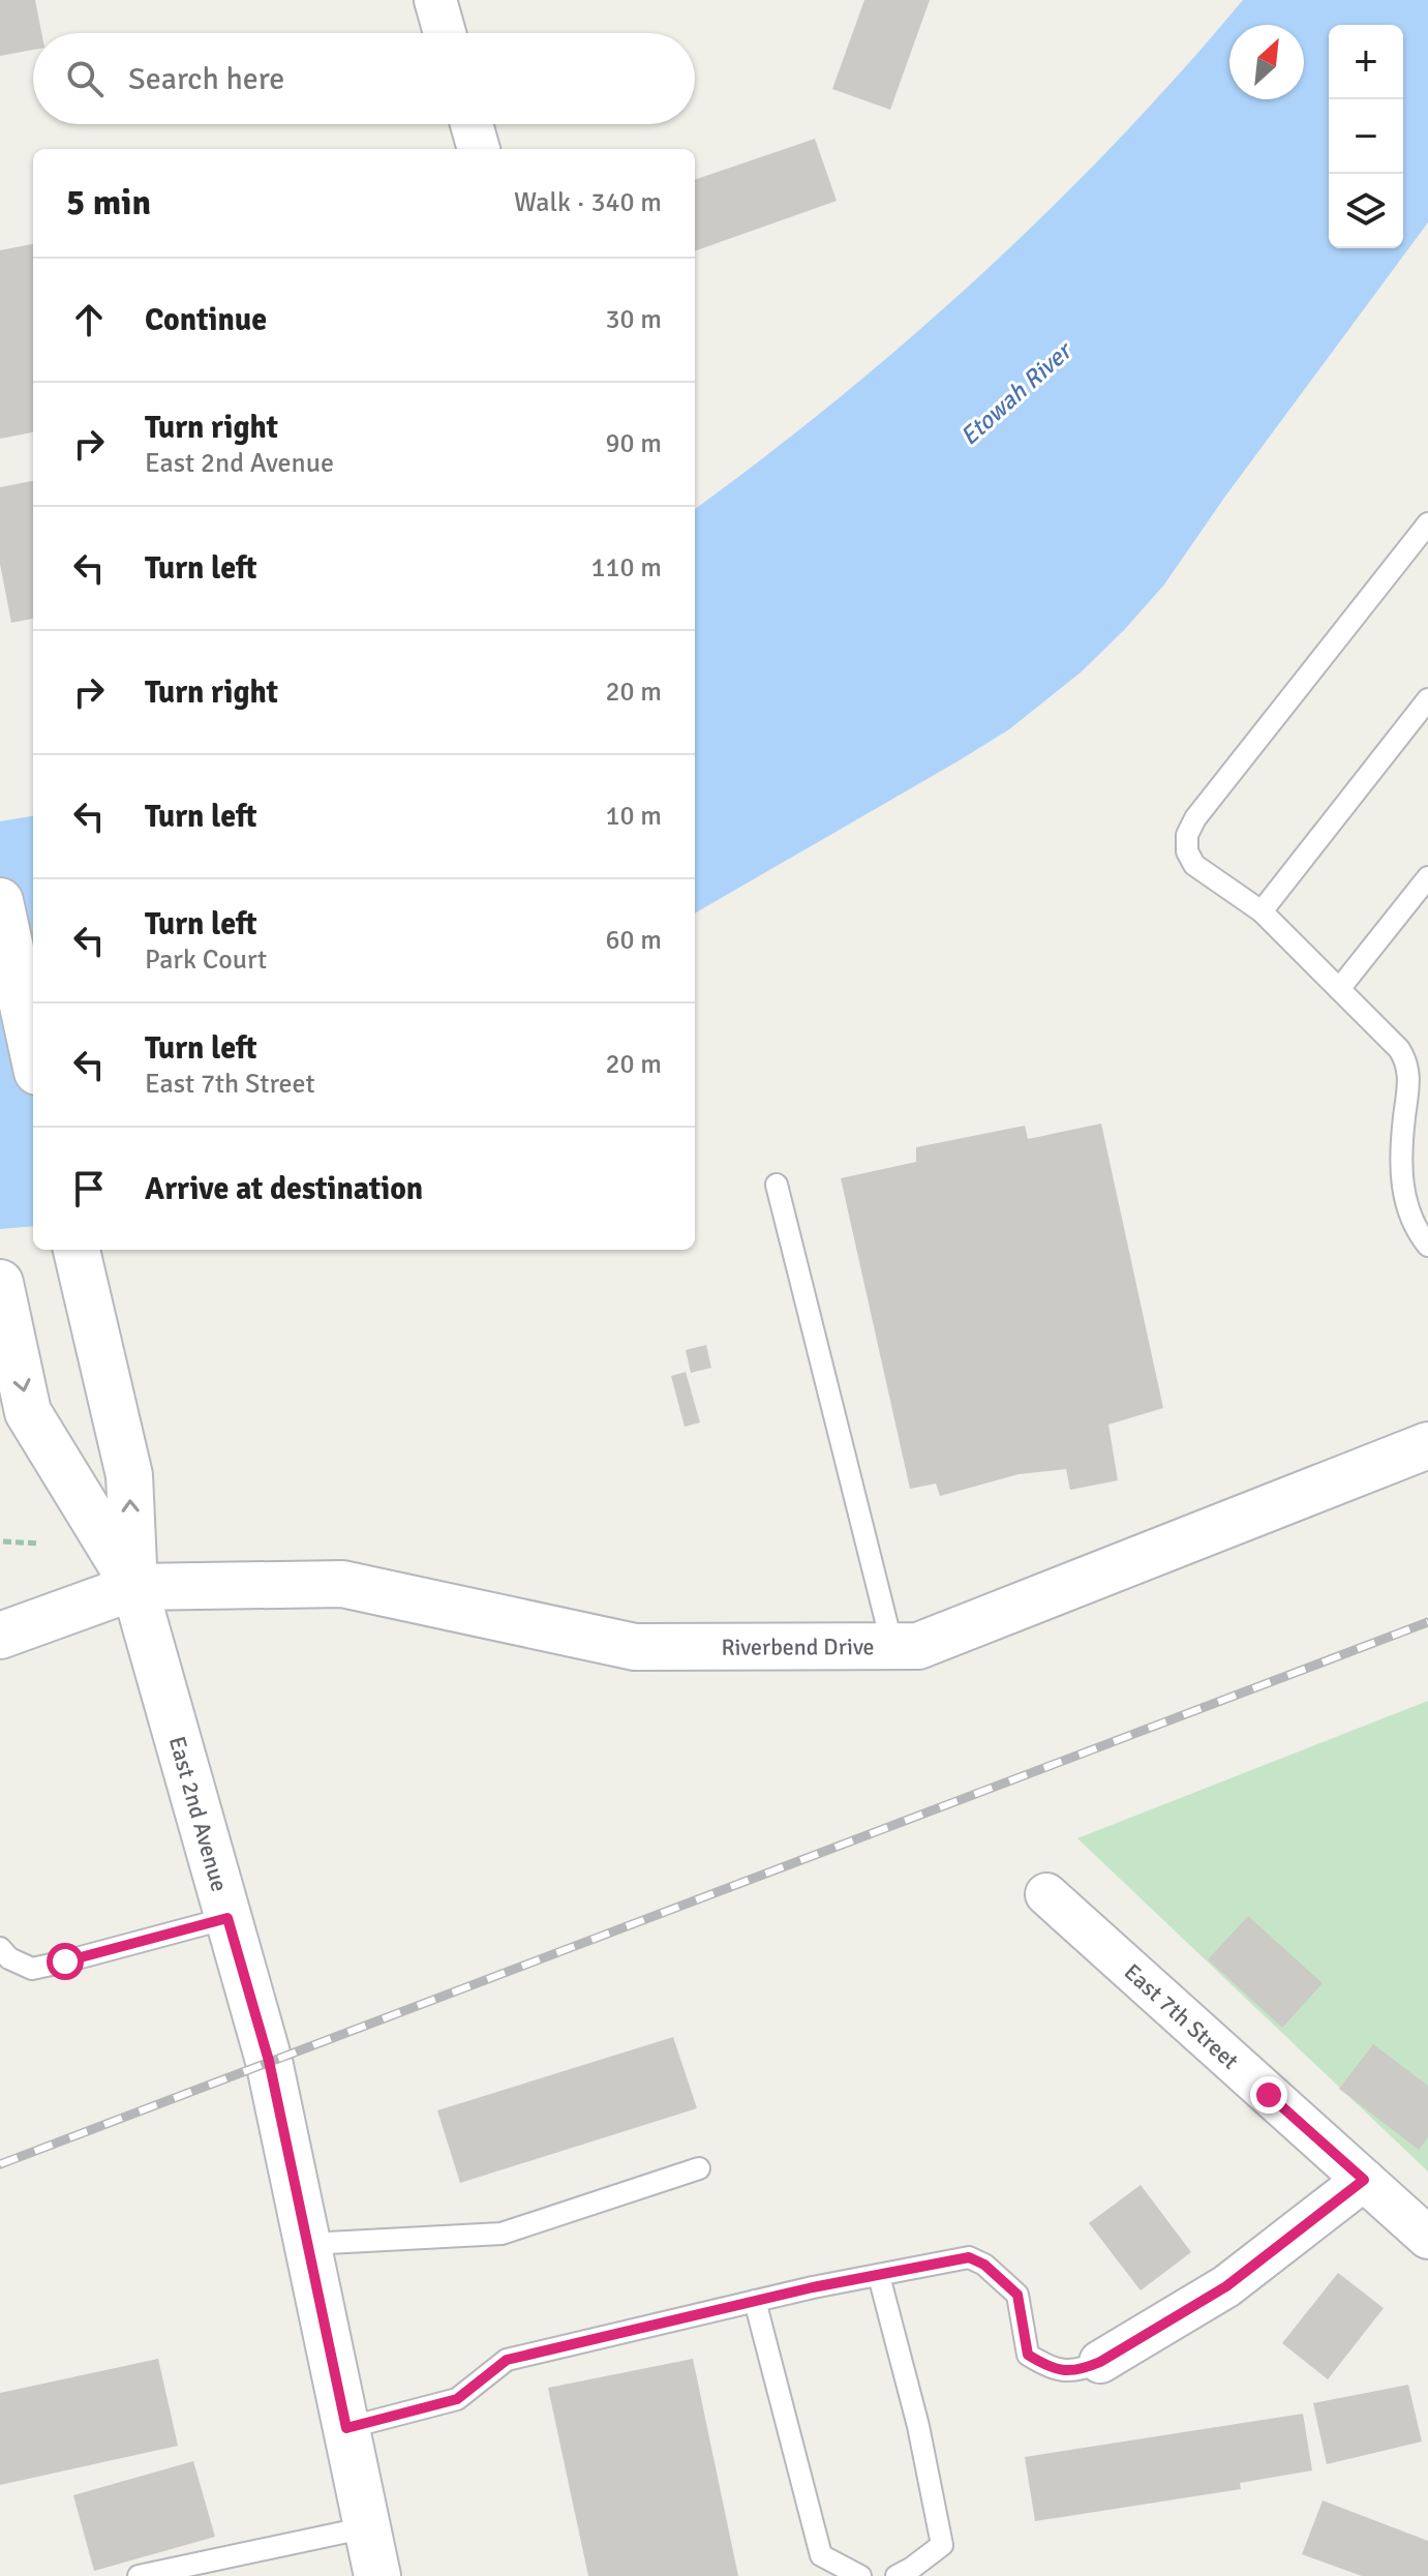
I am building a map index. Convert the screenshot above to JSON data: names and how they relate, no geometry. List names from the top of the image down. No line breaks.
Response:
{"streets":{"main road":["Riverbend Drive","East 2nd Avenue"],"street":["East 7th Street"]},"crossings":[["Riverbend Drive","East 2nd Avenue"]],"water":["Etowah River"],"north":"top right","page":{"map_buttons":["+","−"],"search":"Search here","heading":["5 min","Walk · 340 m"],"list":[["Continue","30 m"],["Turn right","East 2nd Avenue","90 m"],["Turn left","110 m"],["Turn right","20 m"],["Turn left","10 m"],["Turn left","Park Court","60 m"],["Turn left","East 7th Street","20 m"],"Arrive at destination"]}}
